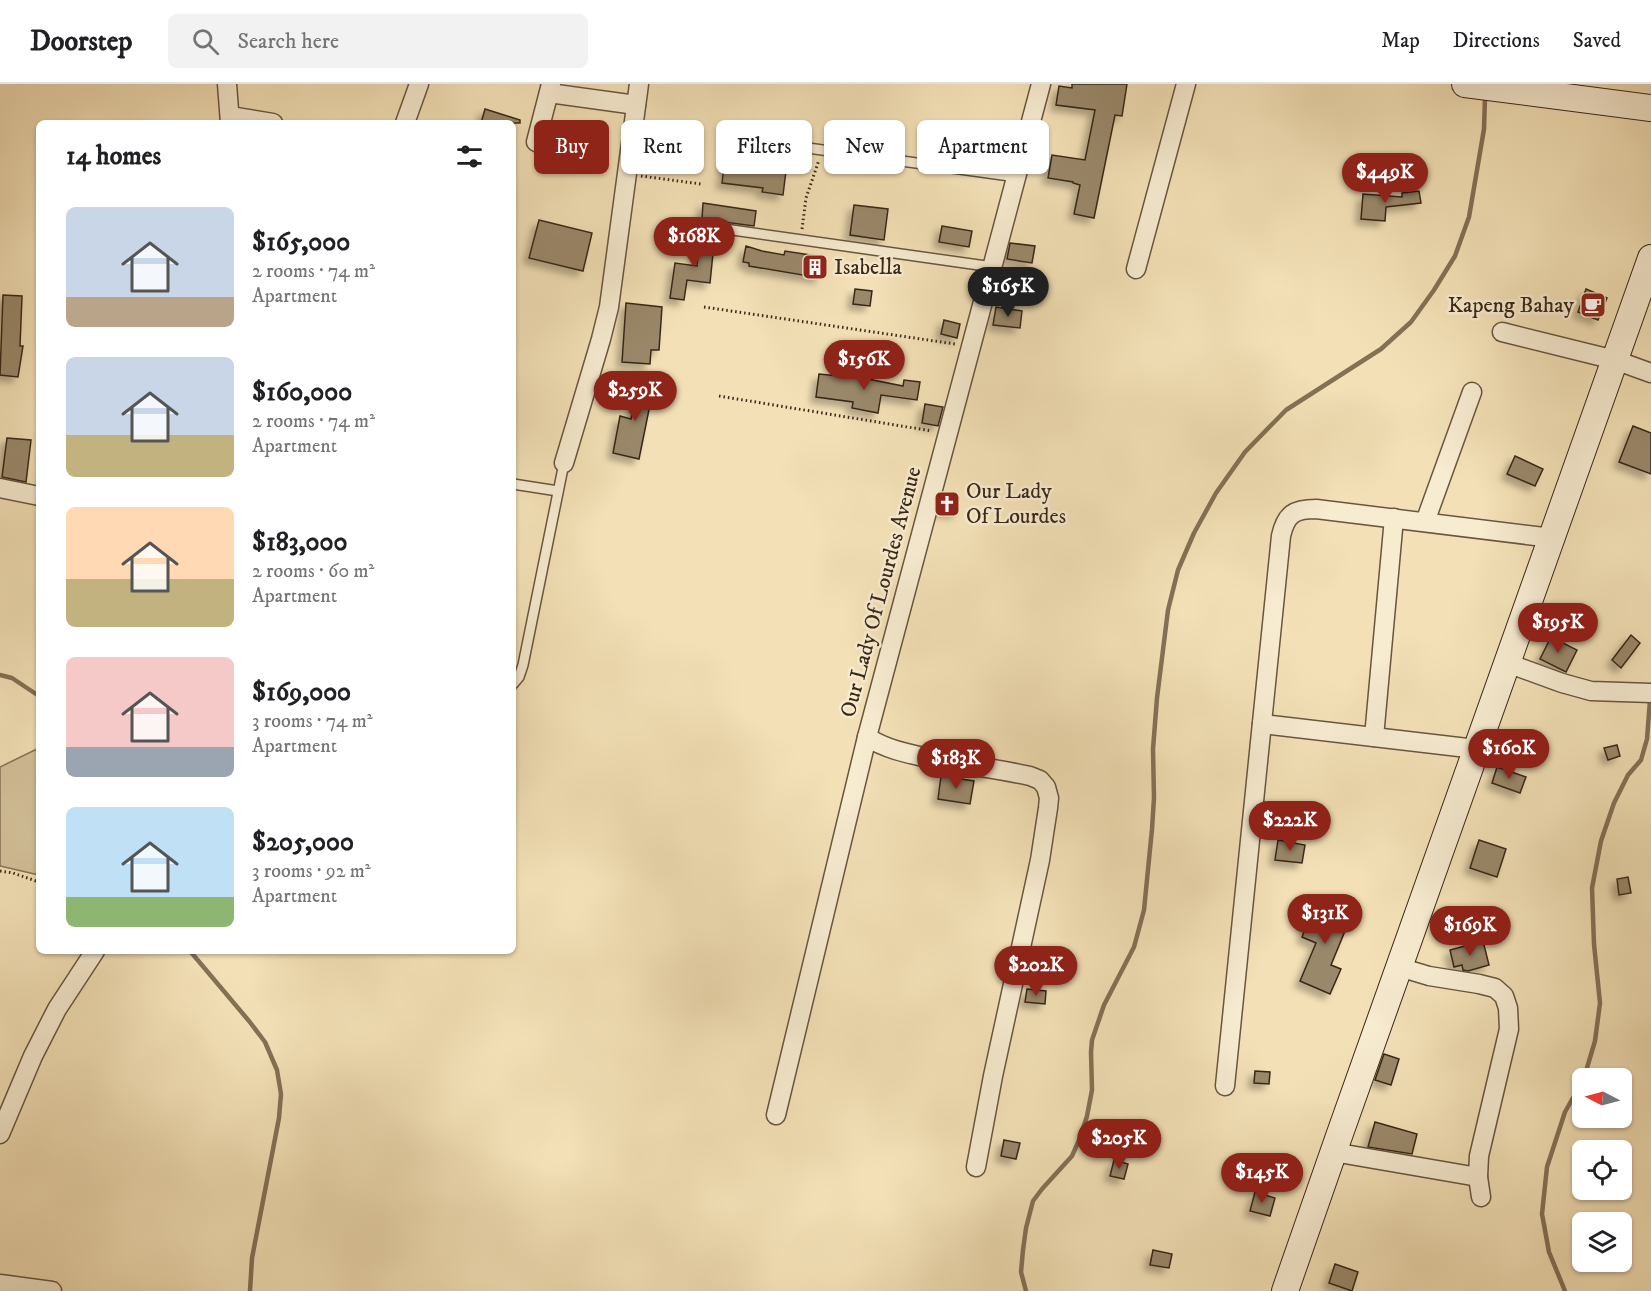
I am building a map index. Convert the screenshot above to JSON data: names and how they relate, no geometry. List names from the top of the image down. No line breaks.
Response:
{"streets":{"street":["Our Lady Of Lourdes Avenue"]},"places":{"building":["Isabella"],"cafe":["Kapeng Bahay"],"church":["Our Lady Of Lourdes"]},"north":"left","page":{"header":"Doorstep","search":"Search here","nav":["Map","Directions","Saved"],"chip":["Buy","Rent","Filters","New","Apartment"],"heading":"14 homes","price":["$449K","$168K","$165K","$156K","$259K","$195K","$160K","$183K","$222K","$131K","$169K","$202K","$205K","$145K"],"list":[{"name":"$165,000","note":"2 rooms · 74 m² · Apartment"},{"name":"$160,000","note":"2 rooms · 74 m² · Apartment"},{"name":"$183,000","note":"2 rooms · 60 m² · Apartment"},{"name":"$169,000","note":"3 rooms · 74 m² · Apartment"},{"name":"$205,000","note":"3 rooms · 92 m² · Apartment"}]}}
